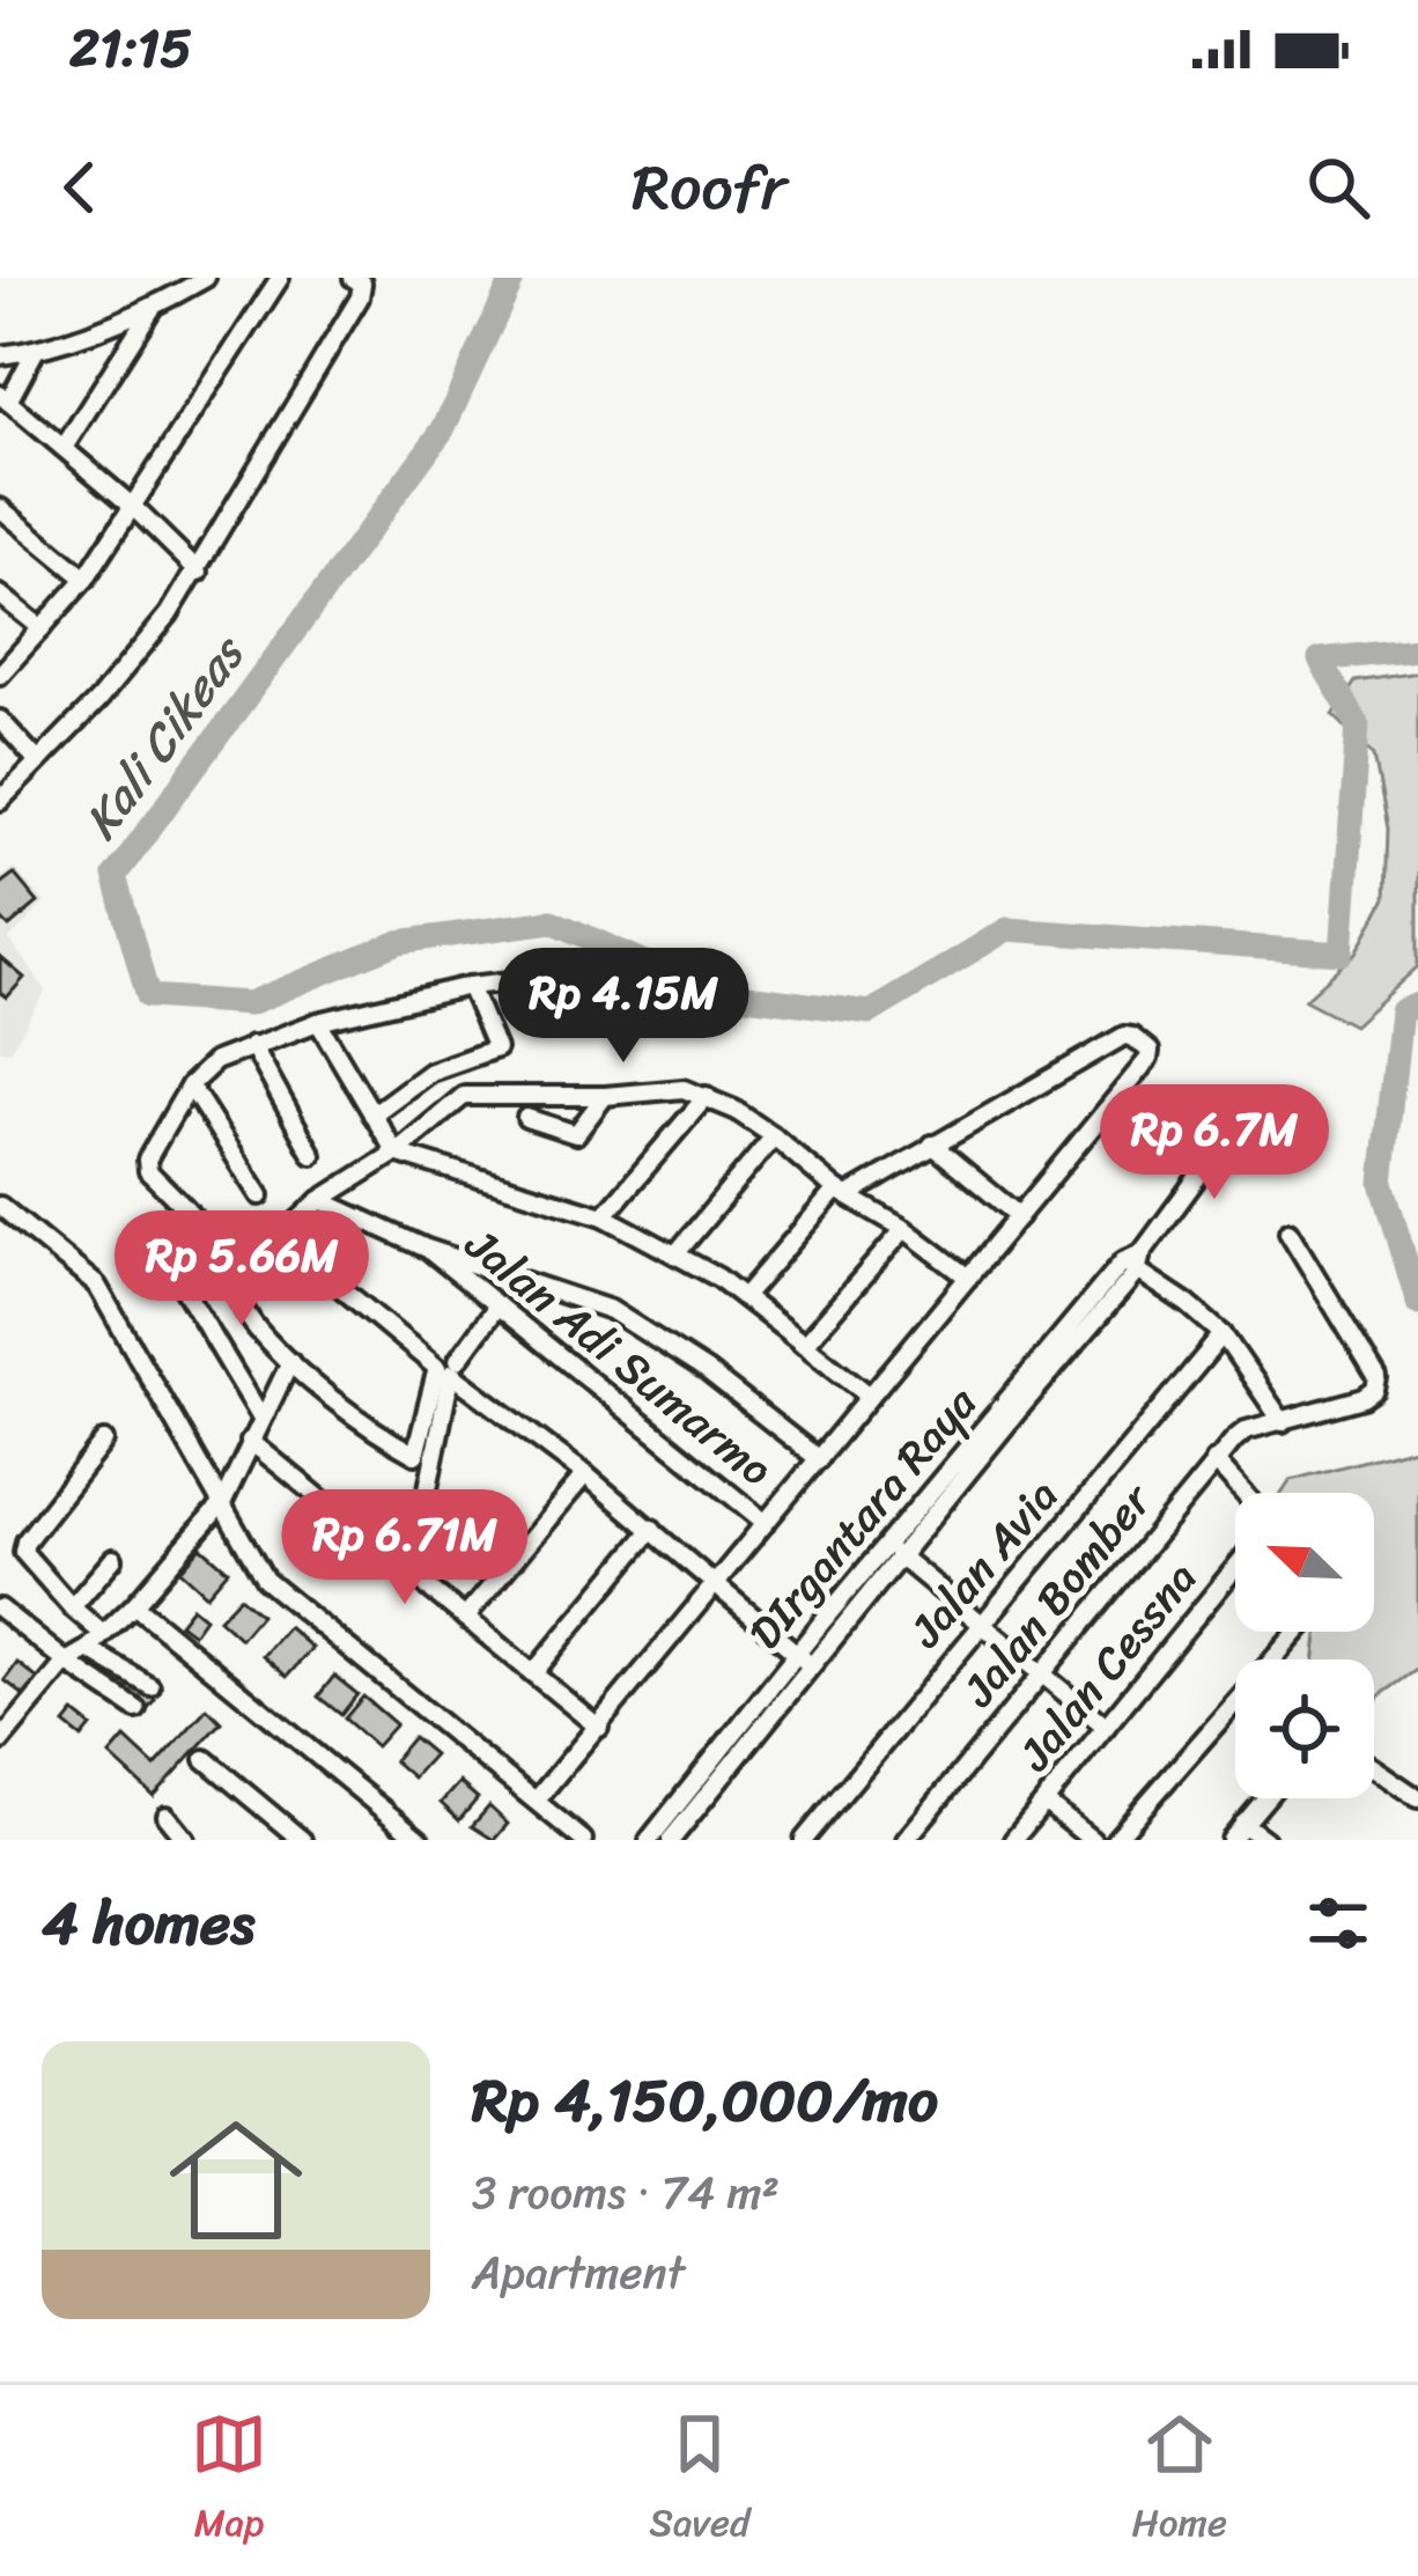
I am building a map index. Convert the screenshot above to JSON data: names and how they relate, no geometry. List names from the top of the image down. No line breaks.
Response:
{"streets":{"street":["Jalan Adi Sumarmo","DIrgantara Raya","Jalan Avia","Jalan Bomber","Jalan Cessna"]},"water":["Kali Cikeas"],"north":"top left","page":{"status":"21:15","header":"Roofr","price":["Rp 4.15M","Rp 6.7M","Rp 5.66M","Rp 6.71M"],"heading":"4 homes","list":[{"name":"Rp 4,150,000/mo","note":"3 rooms · 74 m² · Apartment"}],"tabs":["Map","Saved","Home"]}}
